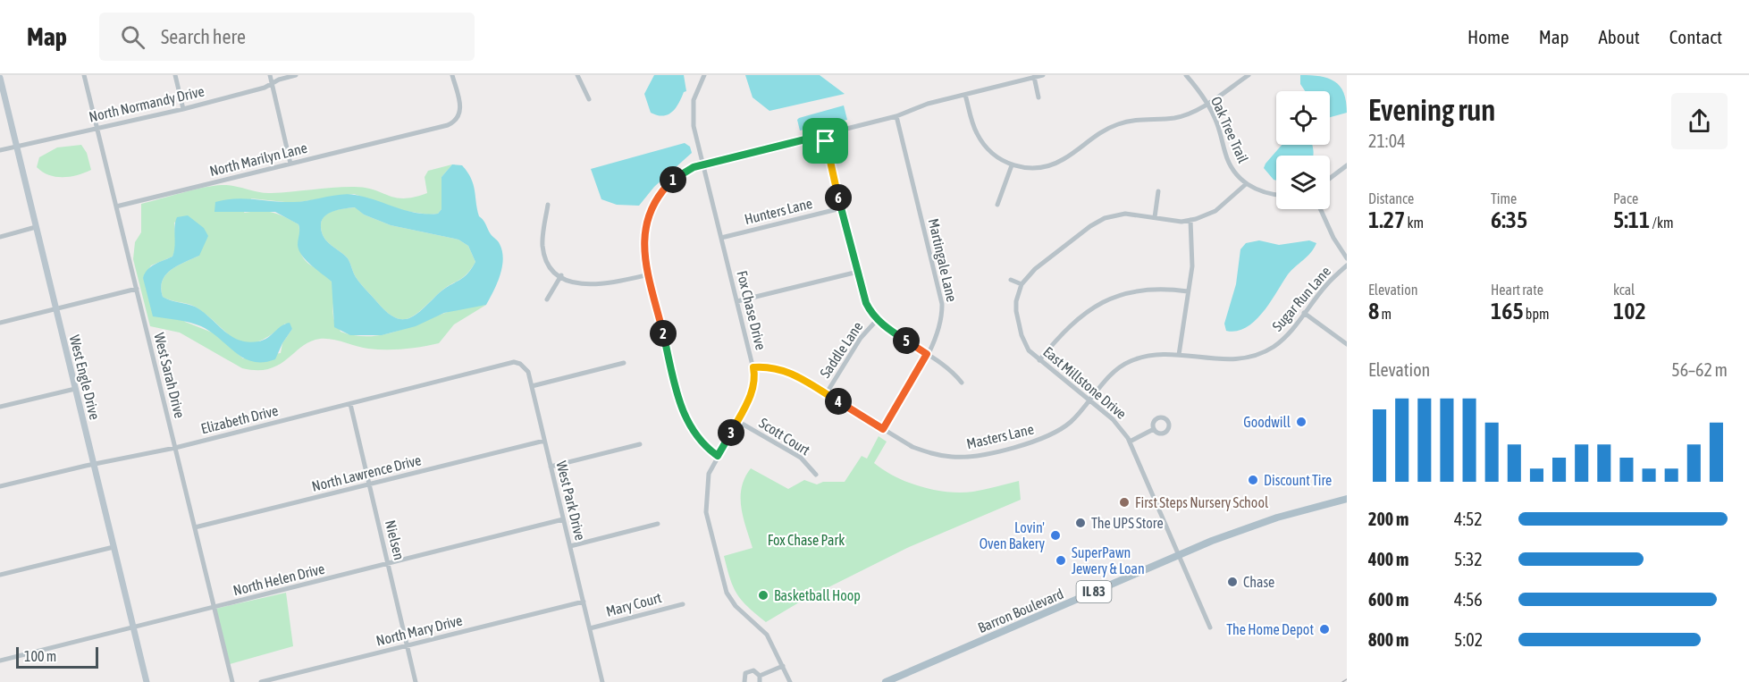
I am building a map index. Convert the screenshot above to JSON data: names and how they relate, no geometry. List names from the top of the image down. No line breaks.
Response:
{"streets":{"main road":["IL 83","Barron Boulevard"],"street":["North Normandy Drive","Oak Tree Trail","North Marilyn Lane","Hunters Lane","Martingale Lane","Sugar Run Lane","Fox Chase Drive","Saddle Lane","West Sarah Drive","West Engle Drive","East Millstone Drive","Elizabeth Drive","Scott Court","Masters Lane","North Lawrence Drive","West Park Drive","Nielsen","North Helen Drive","Mary Court","North Mary Drive"]},"crossings":[["North Normandy Drive","West Sarah Drive"],["North Normandy Drive","West Engle Drive"],["North Marilyn Lane","West Sarah Drive"],["Hunters Lane","Fox Chase Drive"],["Martingale Lane","Masters Lane"],["Sugar Run Lane","Masters Lane"],["Fox Chase Drive","Scott Court"],["Fox Chase Drive","Masters Lane"],["Saddle Lane","Masters Lane"],["West Sarah Drive","Elizabeth Drive"],["West Sarah Drive","North Lawrence Drive"],["West Sarah Drive","North Helen Drive"],["West Engle Drive","Elizabeth Drive"],["West Engle Drive","North Helen Drive"],["East Millstone Drive","Masters Lane"],["East Millstone Drive","Barron Boulevard"],["Elizabeth Drive","West Park Drive"],["Elizabeth Drive","Nielsen"],["North Lawrence Drive","West Park Drive"],["North Lawrence Drive","Nielsen"],["West Park Drive","North Helen Drive"],["West Park Drive","Mary Court"],["West Park Drive","North Mary Drive"],["Nielsen","North Helen Drive"],["Nielsen","North Mary Drive"]],"parks":["Fox Chase Park"],"places":["Goodwill","Discount Tire","First Steps Nursery School","The UPS Store","Lovin' Oven Bakery","SuperPawn Jewery & Loan","Chase","Basketball Hoop","The Home Depot"],"scale_bar":"100 m","page":{"header":"Map","search":"Search here","nav":["Home","Map","About","Contact"],"heading":["Evening run","21:04"],"pins":["1","6","2","5","4","3"],"stats":[["Distance","1.27 km"],["Time","6:35"],["Pace","5:11 /km"],["Elevation","8 m"],["Heart rate","165 bpm"],["kcal","102"]],"chart":["Elevation","56–62 m"],"list":[{"name":"200 m","note":"4:52"},{"name":"400 m","note":"5:32"},{"name":"600 m","note":"4:56"},{"name":"800 m","note":"5:02"}],"scale":"100 m"}}
